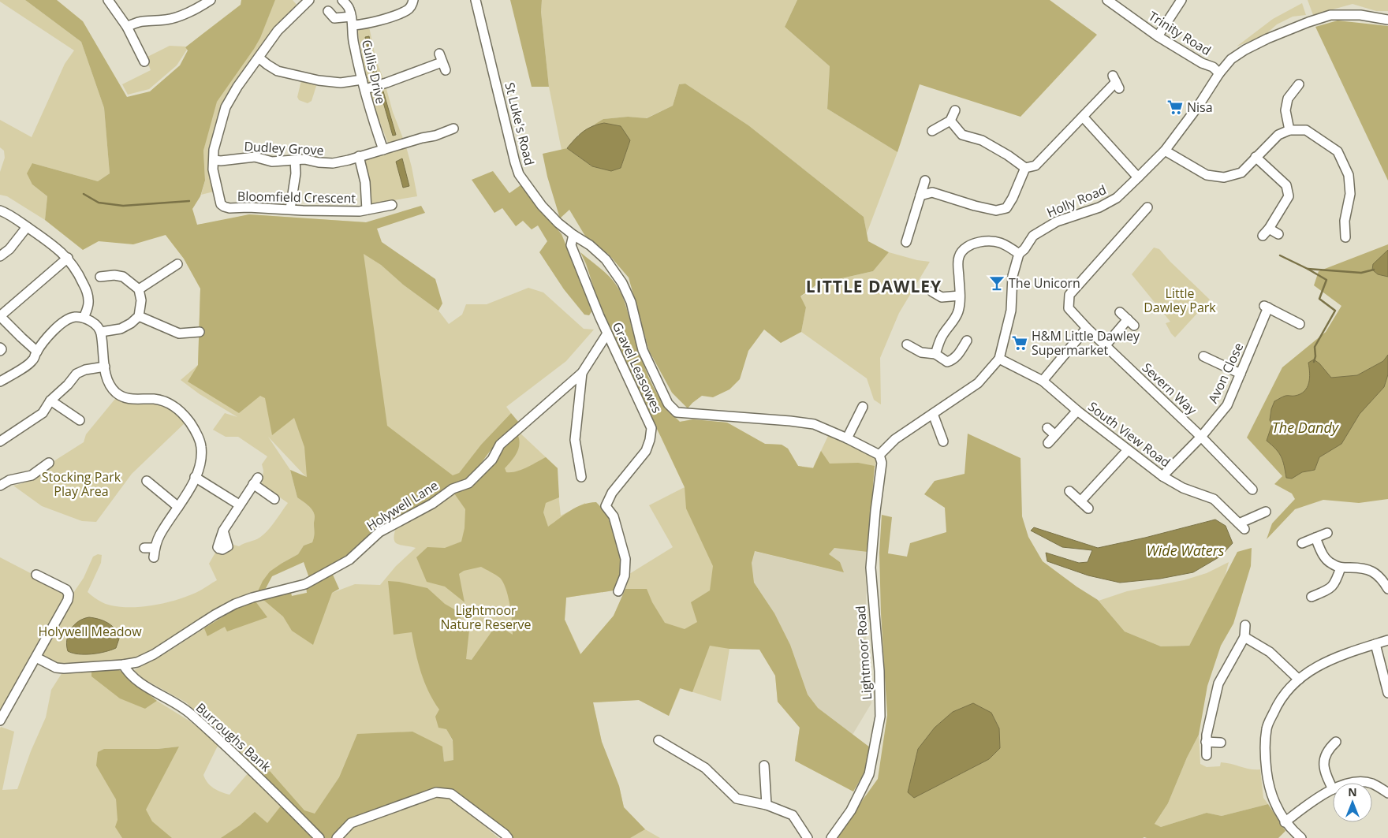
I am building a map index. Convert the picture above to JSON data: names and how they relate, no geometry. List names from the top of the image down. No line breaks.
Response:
{"streets":{"street":["Trinity Road","Cullis Drive","St Luke's Road","Dudley Grove","Bloomfield Crescent","Holly Road","Gravel Leasowes","Avon Close","Severn Way","South View Road","Holywell Lane","Lightmoor Road","Burroughs Bank"]},"crossings":[["Trinity Road","Holly Road"],["Cullis Drive","Dudley Grove"],["St Luke's Road","Holly Road"],["St Luke's Road","Gravel Leasowes"],["St Luke's Road","Lightmoor Road"],["Dudley Grove","Bloomfield Crescent"],["Holly Road","South View Road"],["Holly Road","Lightmoor Road"],["Gravel Leasowes","Holywell Lane"],["Avon Close","Severn Way"],["Avon Close","South View Road"],["Holywell Lane","Burroughs Bank"]],"districts":["LITTLE DAWLEY"],"water":["The Dandy","Wide Waters"],"parks":["Little Dawley Park","Stocking Park Play Area","Lightmoor Nature Reserve","Holywell Meadow"],"places":{"supermarket":["Nisa","H&M Little Dawley Supermarket"],"bar":["The Unicorn"]},"north":"top"}
